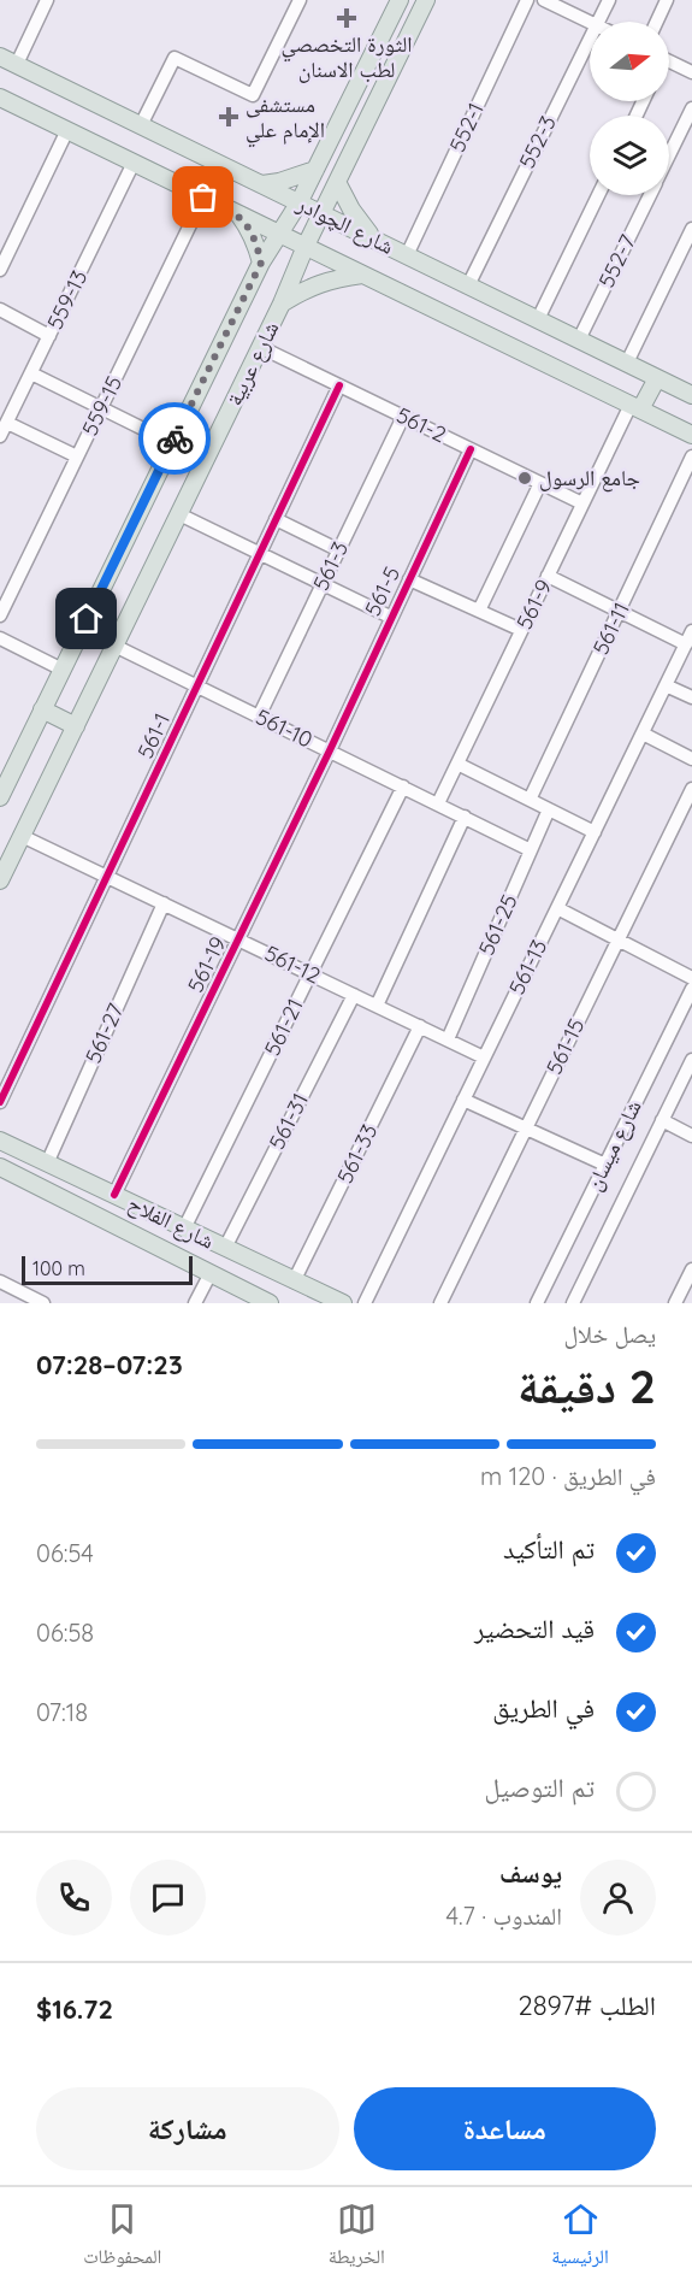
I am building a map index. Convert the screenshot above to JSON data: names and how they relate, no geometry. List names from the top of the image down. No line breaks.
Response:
{"streets":{"main road":["شارع الچوادر","شارع عربية","شارع الفلاح"],"street":["552-1","552-3","552-7","559-13","559-15","561-2","561-3","561-5","561-9","561-11","561-10","561-1","561-25","561-19","561-12","561-13","561-21","561-27","561-15","561-31","شارع ميسان","561-33"]},"crossings":[["552-1","شارع الچوادر"],["552-3","شارع الچوادر"],["شارع الچوادر","552-7"],["شارع الچوادر","559-13"],["شارع الچوادر","شارع عربية"],["شارع الچوادر","559-15"],["شارع الچوادر","561-9"],["شارع عربية","561-2"],["شارع عربية","561-10"],["شارع عربية","561-12"],["561-2","561-3"],["561-2","561-5"],["561-2","561-9"],["561-2","561-1"],["561-3","561-10"],["561-5","561-10"],["561-5","561-19"],["561-9","561-10"],["561-10","561-1"],["561-10","561-25"],["561-10","561-19"],["561-10","561-21"],["561-1","561-12"],["561-25","561-12"],["561-19","561-12"],["561-19","شارع الفلاح"],["561-12","561-13"],["561-12","561-21"],["561-12","561-27"],["561-12","561-31"],["561-12","561-33"],["561-21","شارع الفلاح"],["561-27","شارع الفلاح"],["561-31","شارع الفلاح"],["561-33","شارع الفلاح"]],"places":{"health":["الثورة التخصصي لطب الاسنان","مستشفى الإمام علي"],"other":["جامع الرسول"]},"scale_bar":"100 m","north":"right","page":{"scale":"100 m","heading":["2 دقيقة","يصل خلال","07:23–07:28"],"panel":["يوسف","المندوب · 4.7","الطلب #2897","$16.72"],"bar":"في الطريق · 120 m","list":[["تم التأكيد","06:54"],["قيد التحضير","06:58"],["في الطريق","07:18"],"تم التوصيل"],"buttons":["مساعدة","مشاركة"],"tabs":["الرئيسية","الخريطة","المحفوظات"]}}
